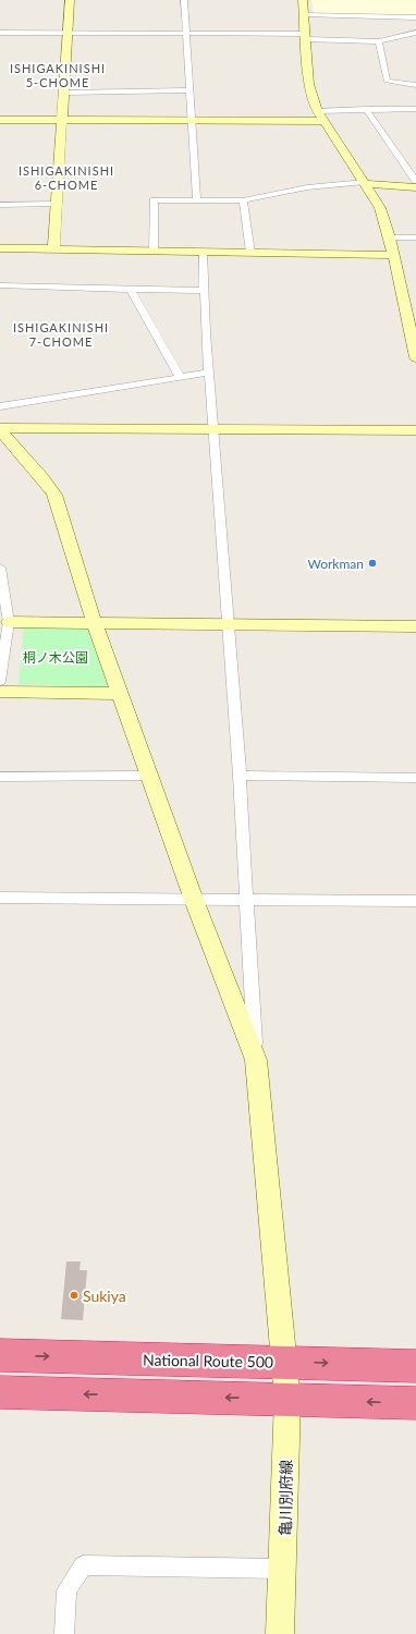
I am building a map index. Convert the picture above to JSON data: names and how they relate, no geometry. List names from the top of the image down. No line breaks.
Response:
{"streets":{"highway":["National Route 500"],"street":["亀川別府線"]},"crossings":[["National Route 500","亀川別府線"]],"districts":["ISHIGAKINISHI 5-CHOME","ISHIGAKINISHI 6-CHOME","ISHIGAKINISHI 7-CHOME"],"parks":["桐ノ木公園"],"places":["Workman","Sukiya"]}
